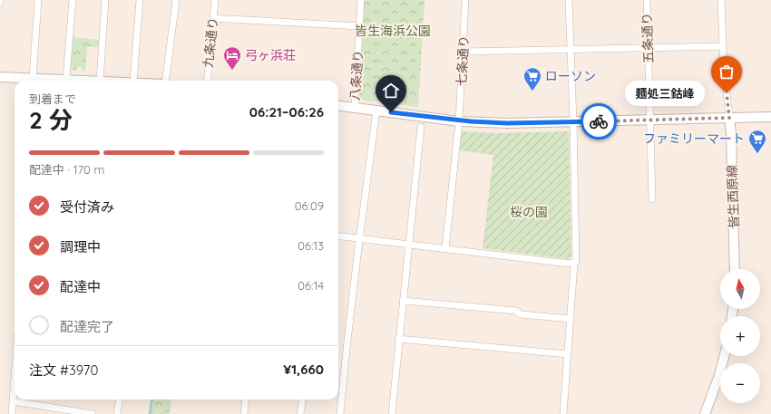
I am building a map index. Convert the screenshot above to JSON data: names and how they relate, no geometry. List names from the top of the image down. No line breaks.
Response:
{"streets":{"main road":["皆生西原線"],"street":["五条通り","九条通り","七条通り","八条通り"]},"parks":["皆生海浜公園","桜の園"],"places":{"hotel":["弓ヶ浜荘"],"supermarket":["ローソン","ファミリーマート"],"other":["麺処三鈷峰"]},"north":"top","page":{"bubble":"麺処三鈷峰","heading":["2 分","到着まで","06:21–06:26"],"panel":["注文 #3970","¥1,660"],"bar":"配達中 · 170 m","list":[["受付済み","06:09"],["調理中","06:13"],["配達中","06:14"],"配達完了"],"map_buttons":["+","−"]}}
